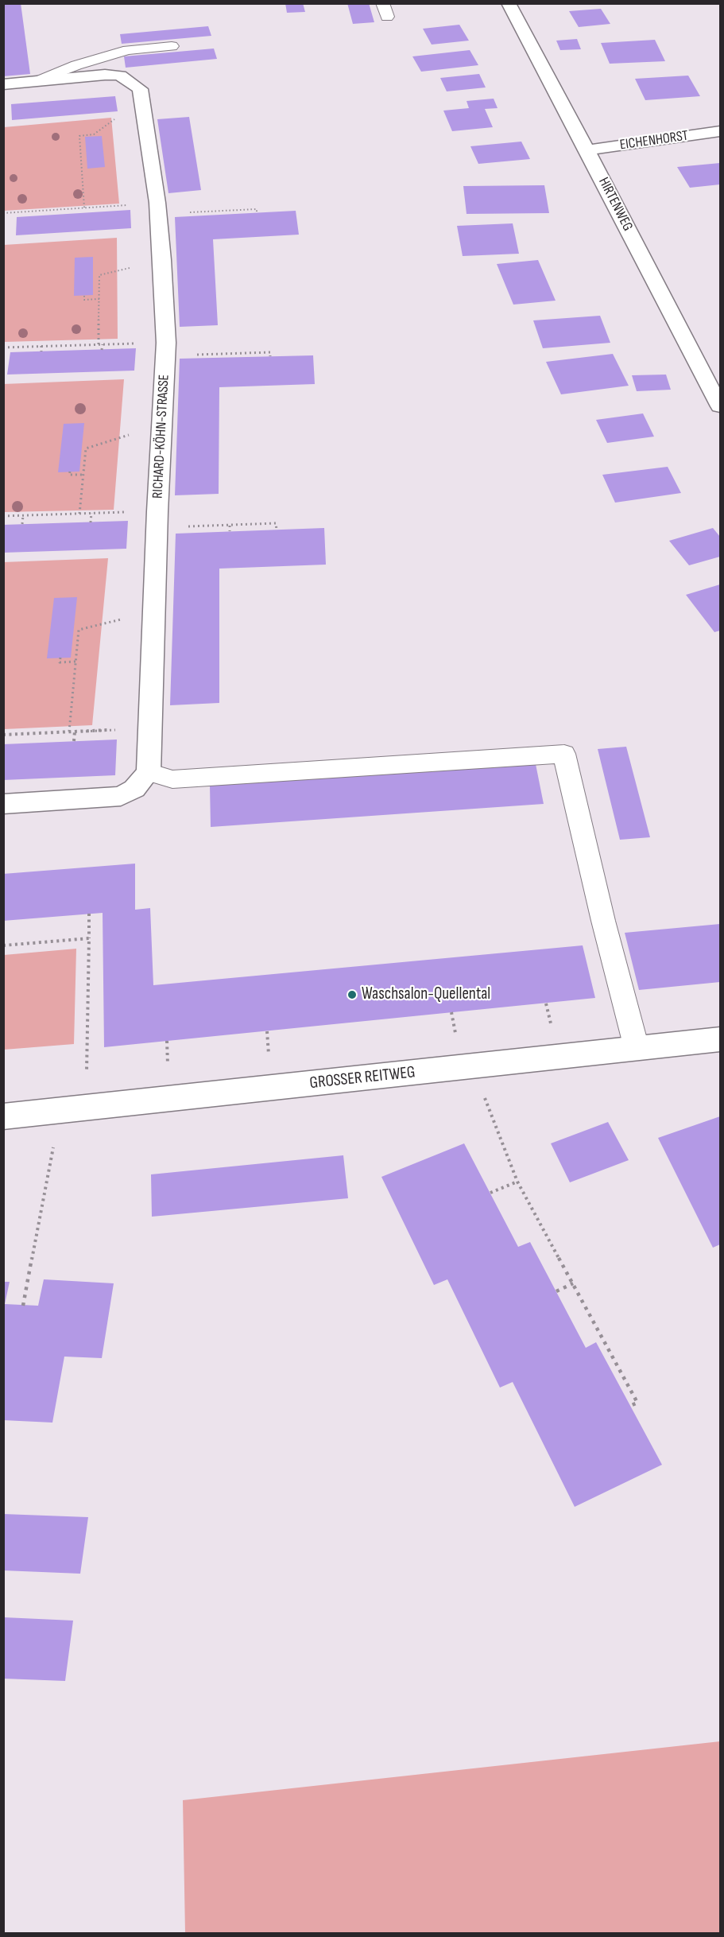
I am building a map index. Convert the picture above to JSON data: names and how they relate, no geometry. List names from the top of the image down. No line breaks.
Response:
{"streets":{"street":["EICHENHORST","HIRTENWEG","RICHARD-KÖHN-STRASSE","GROSSER REITWEG"]},"crossings":[["EICHENHORST","HIRTENWEG"]],"places":["Waschsalon-Quellental"]}
